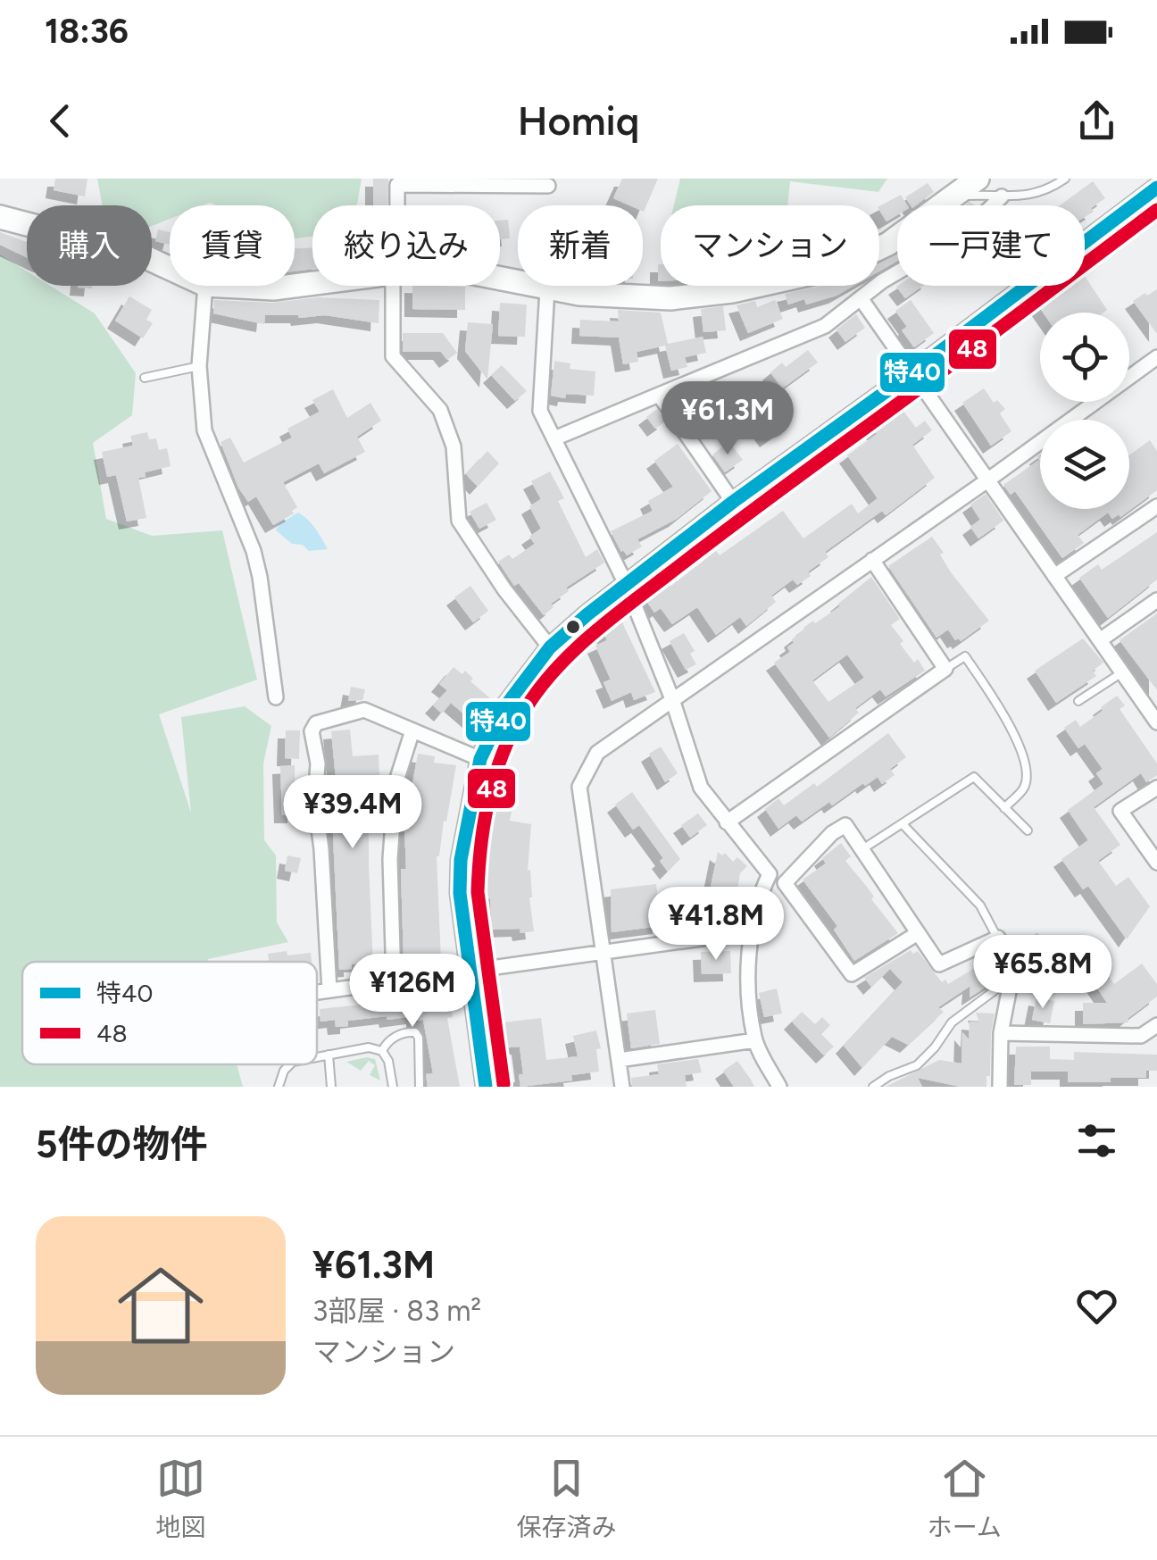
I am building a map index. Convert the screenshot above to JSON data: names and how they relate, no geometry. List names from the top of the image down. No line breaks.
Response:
{"lines":["transit line 特40","transit line 48"],"legend":["特40","48"],"page":{"status":"18:36","header":"Homiq","chip":["購入","賃貸","絞り込み","新着","マンション","一戸建て"],"price":["¥61.3M","¥39.4M","¥41.8M","¥65.8M","¥126M"],"heading":"5件の物件","list":[{"name":"¥61.3M","note":"3部屋 · 83 m² · マンション"}],"tabs":["地図","保存済み","ホーム"]}}
